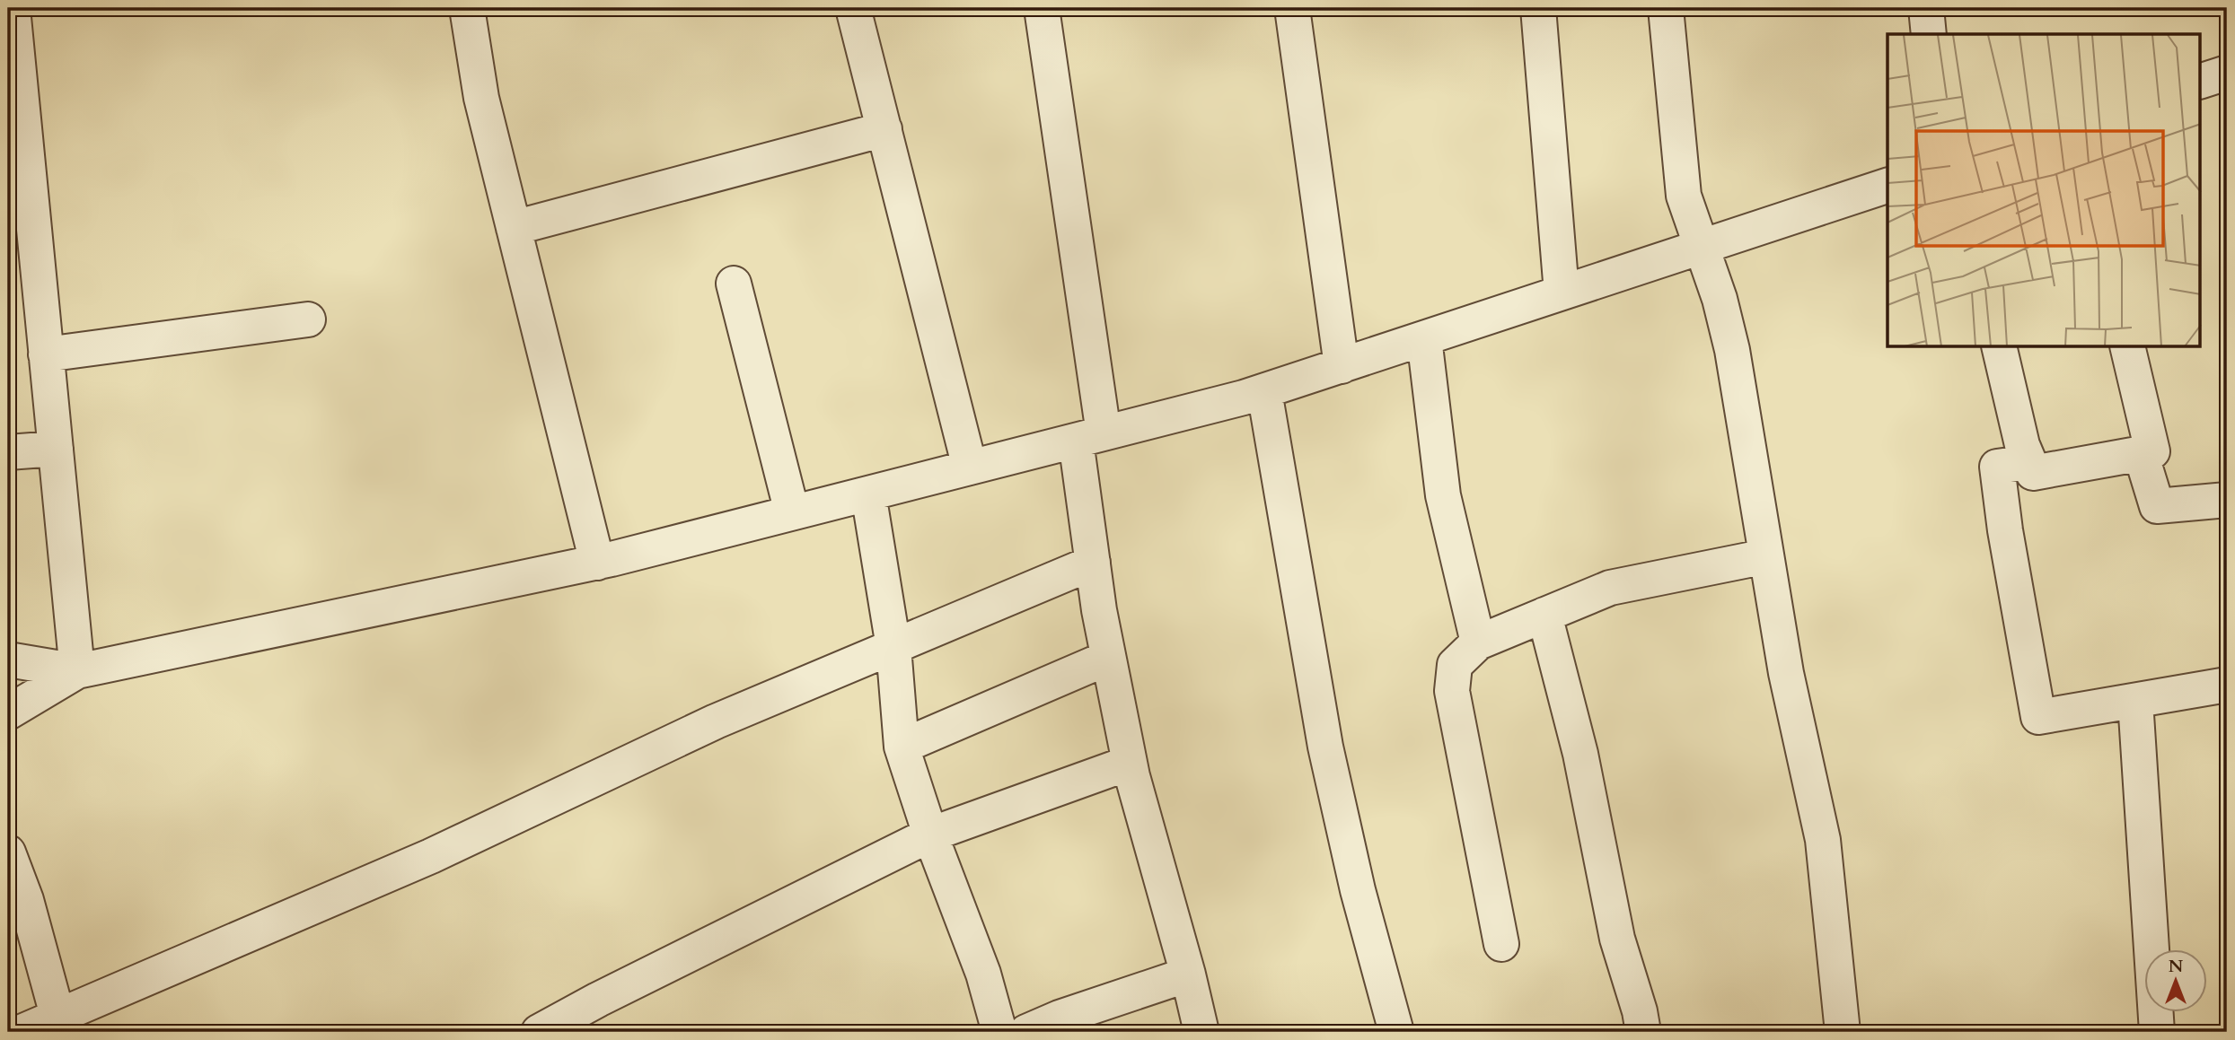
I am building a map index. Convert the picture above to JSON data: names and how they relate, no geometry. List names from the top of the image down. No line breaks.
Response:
{"north":"top"}
